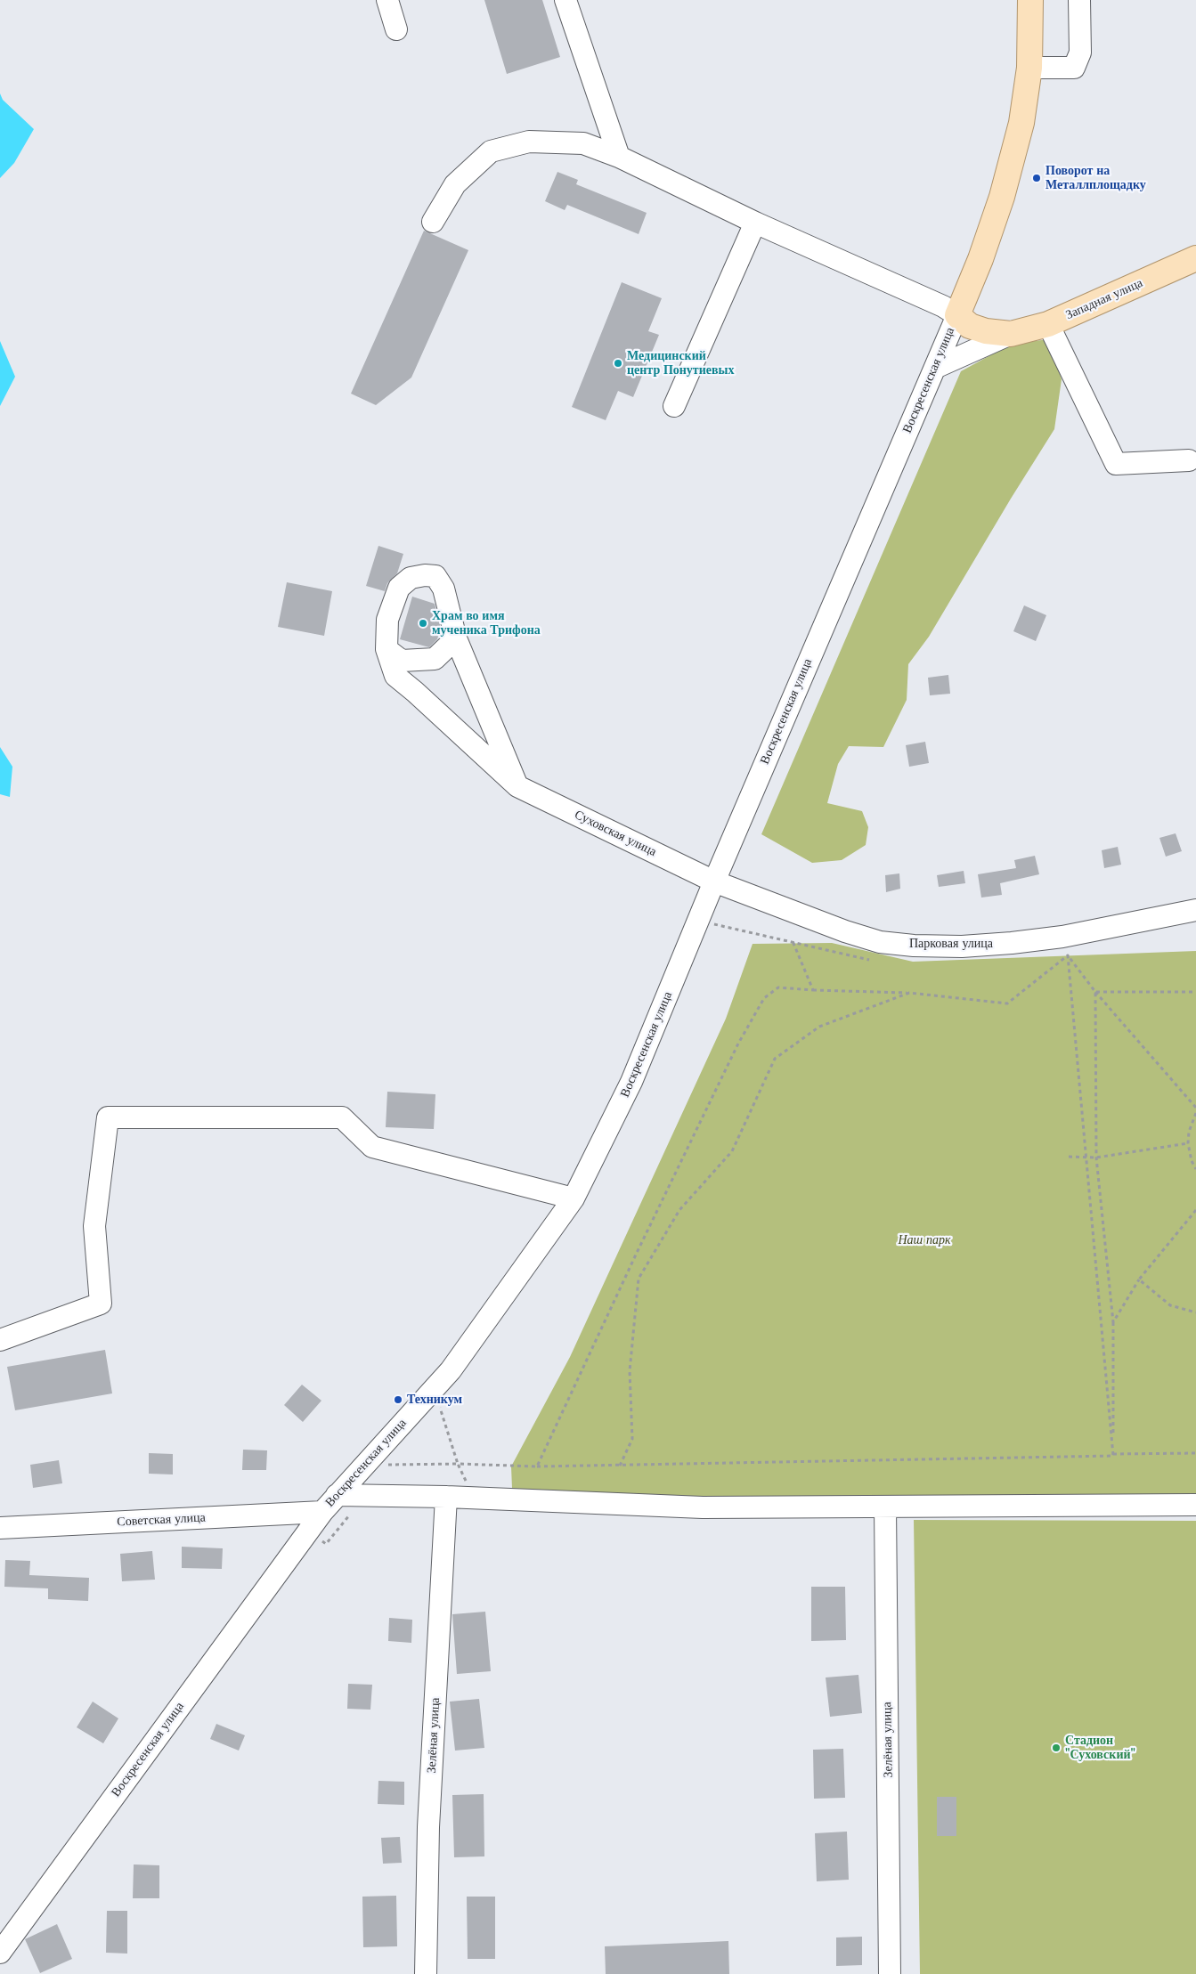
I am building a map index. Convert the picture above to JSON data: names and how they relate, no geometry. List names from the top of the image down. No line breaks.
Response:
{"streets":{"main road":["Западная улица","Воскресенская улица"],"street":["Суховская улица","Парковая улица","Советская улица","Зелёная улица"]},"crossings":[["Воскресенская улица","Суховская улица"],["Воскресенская улица","Парковая улица"],["Воскресенская улица","Советская улица"],["Суховская улица","Парковая улица"]],"parks":["Наш парк"],"places":["Поворот на Металлплощадку","Медицинский центр Понутиевых","Храм во имя мученика Трифона","Техникум","Стадион \"Суховский\""]}
